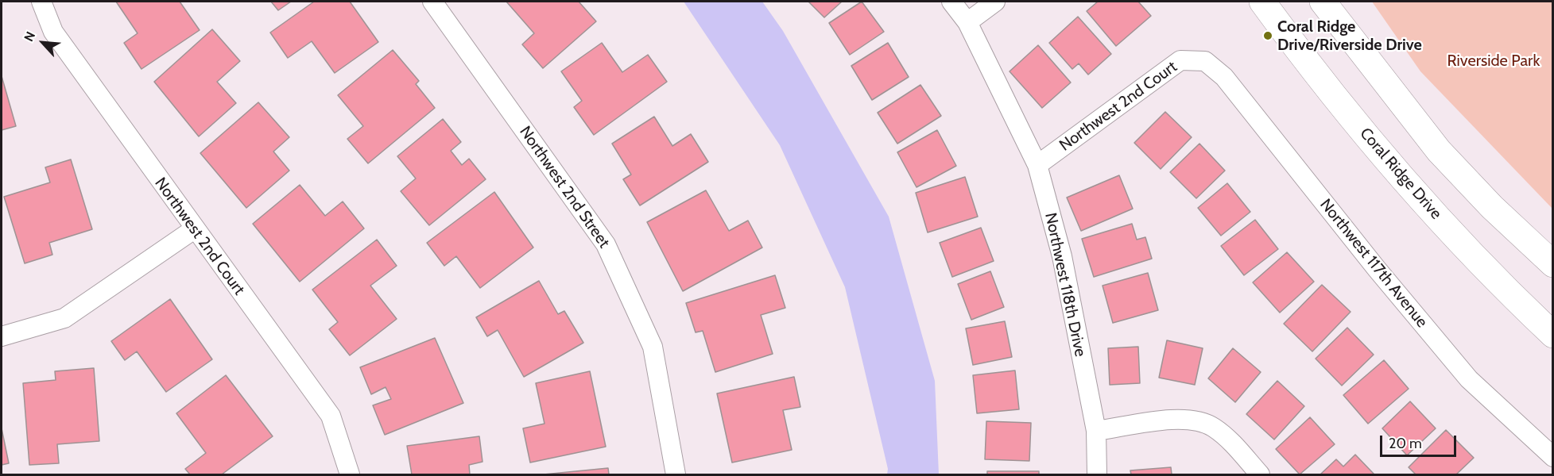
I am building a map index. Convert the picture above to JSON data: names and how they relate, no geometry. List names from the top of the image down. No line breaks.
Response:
{"streets":{"main road":["Coral Ridge Drive"],"street":["Northwest 2nd Court","Northwest 2nd Street","Northwest 117th Avenue","Northwest 118th Drive"]},"crossings":[["Northwest 2nd Court","Northwest 117th Avenue"],["Northwest 2nd Court","Northwest 118th Drive"]],"parks":["Riverside Park"],"places":["Coral Ridge Drive/Riverside Drive"],"scale_bar":"20 m","north":"top left"}
